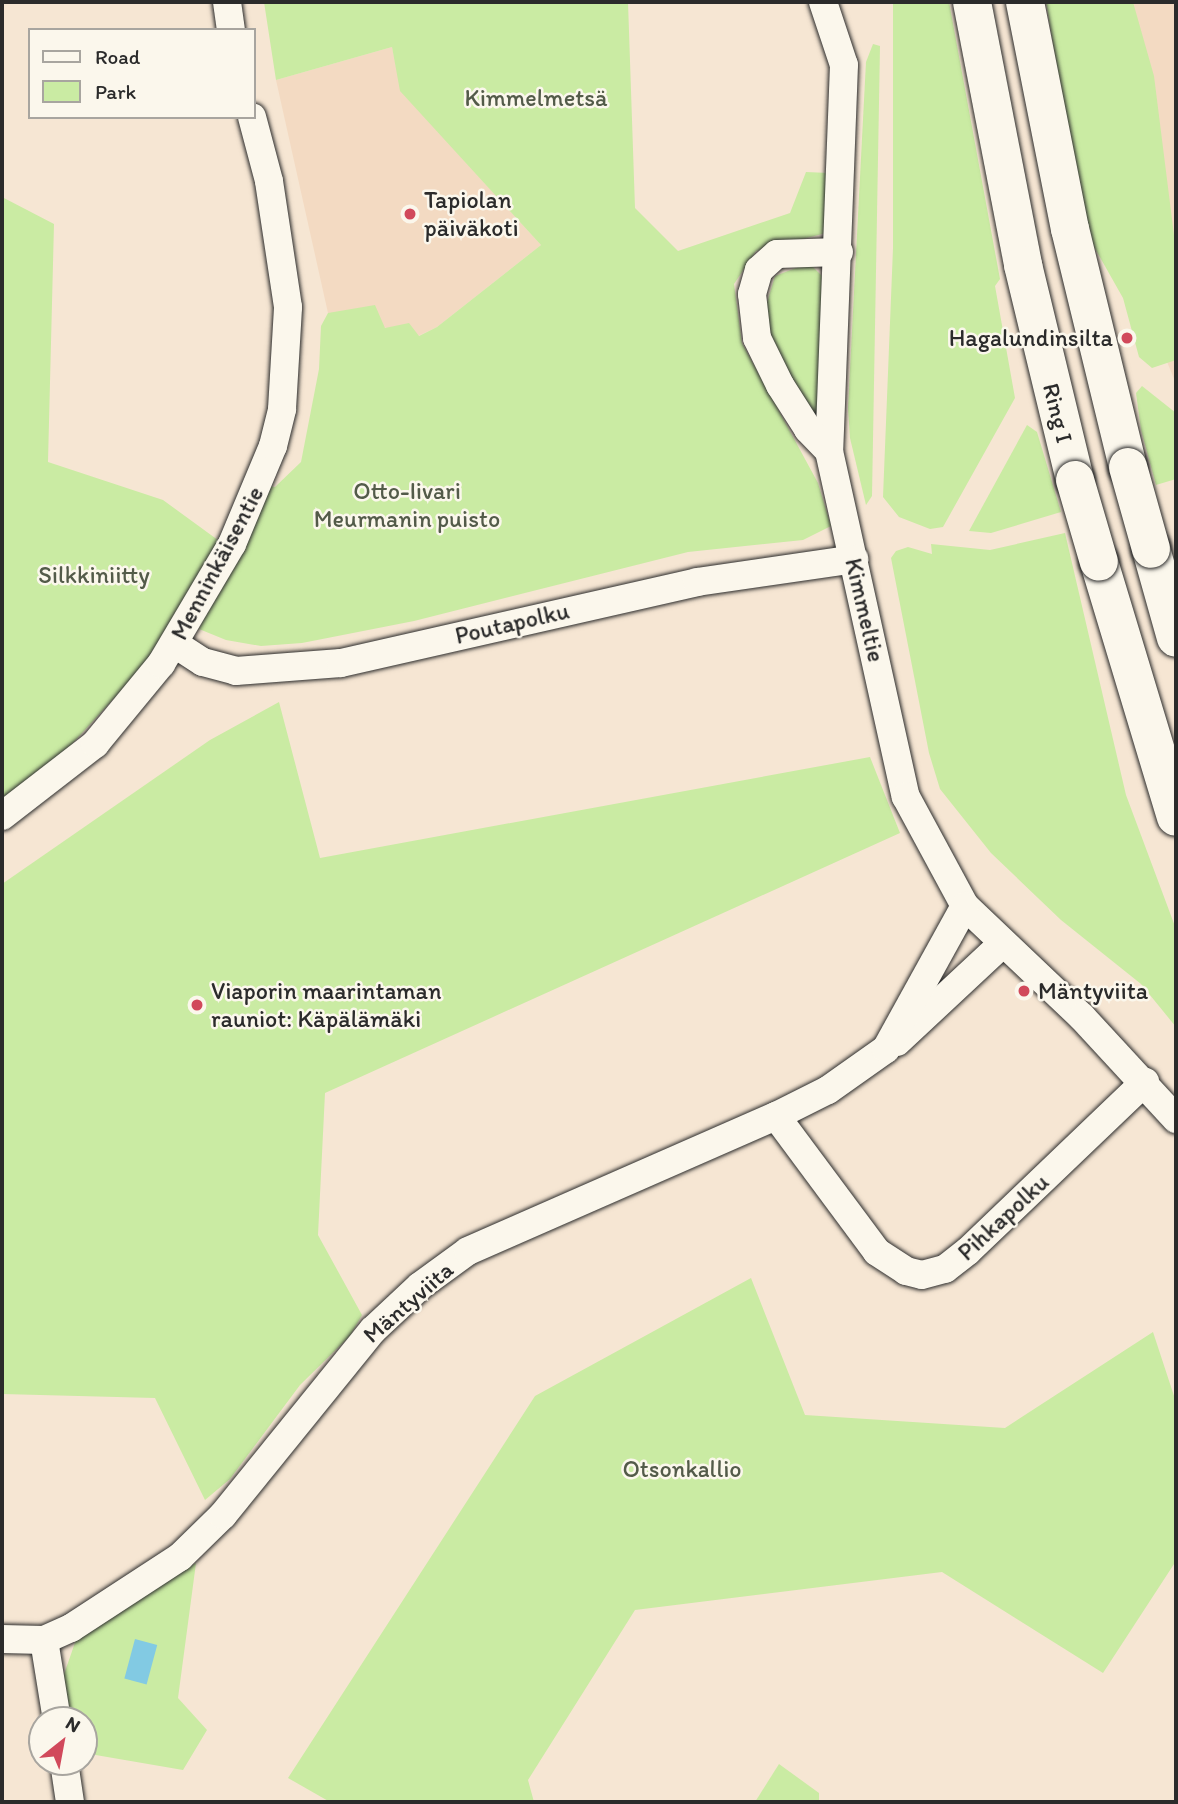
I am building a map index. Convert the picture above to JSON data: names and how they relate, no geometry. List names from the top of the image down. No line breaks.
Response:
{"streets":{"highway":["Ring I"],"street":["Menninkäisentie","Kimmeltie","Poutapolku","Pihkapolku","Mäntyviita"]},"crossings":[["Menninkäisentie","Poutapolku"],["Kimmeltie","Poutapolku"],["Kimmeltie","Pihkapolku"],["Kimmeltie","Mäntyviita"],["Pihkapolku","Mäntyviita"]],"parks":["Kimmelmetsä","Otto-Iivari Meurmanin puisto","Silkkiniitty","Otsonkallio"],"places":["Tapiolan päiväkoti","Hagalundinsilta","Mäntyviita","Viaporin maarintaman rauniot: Käpälämäki"],"legend":["Road","Park"],"north":"top right"}
